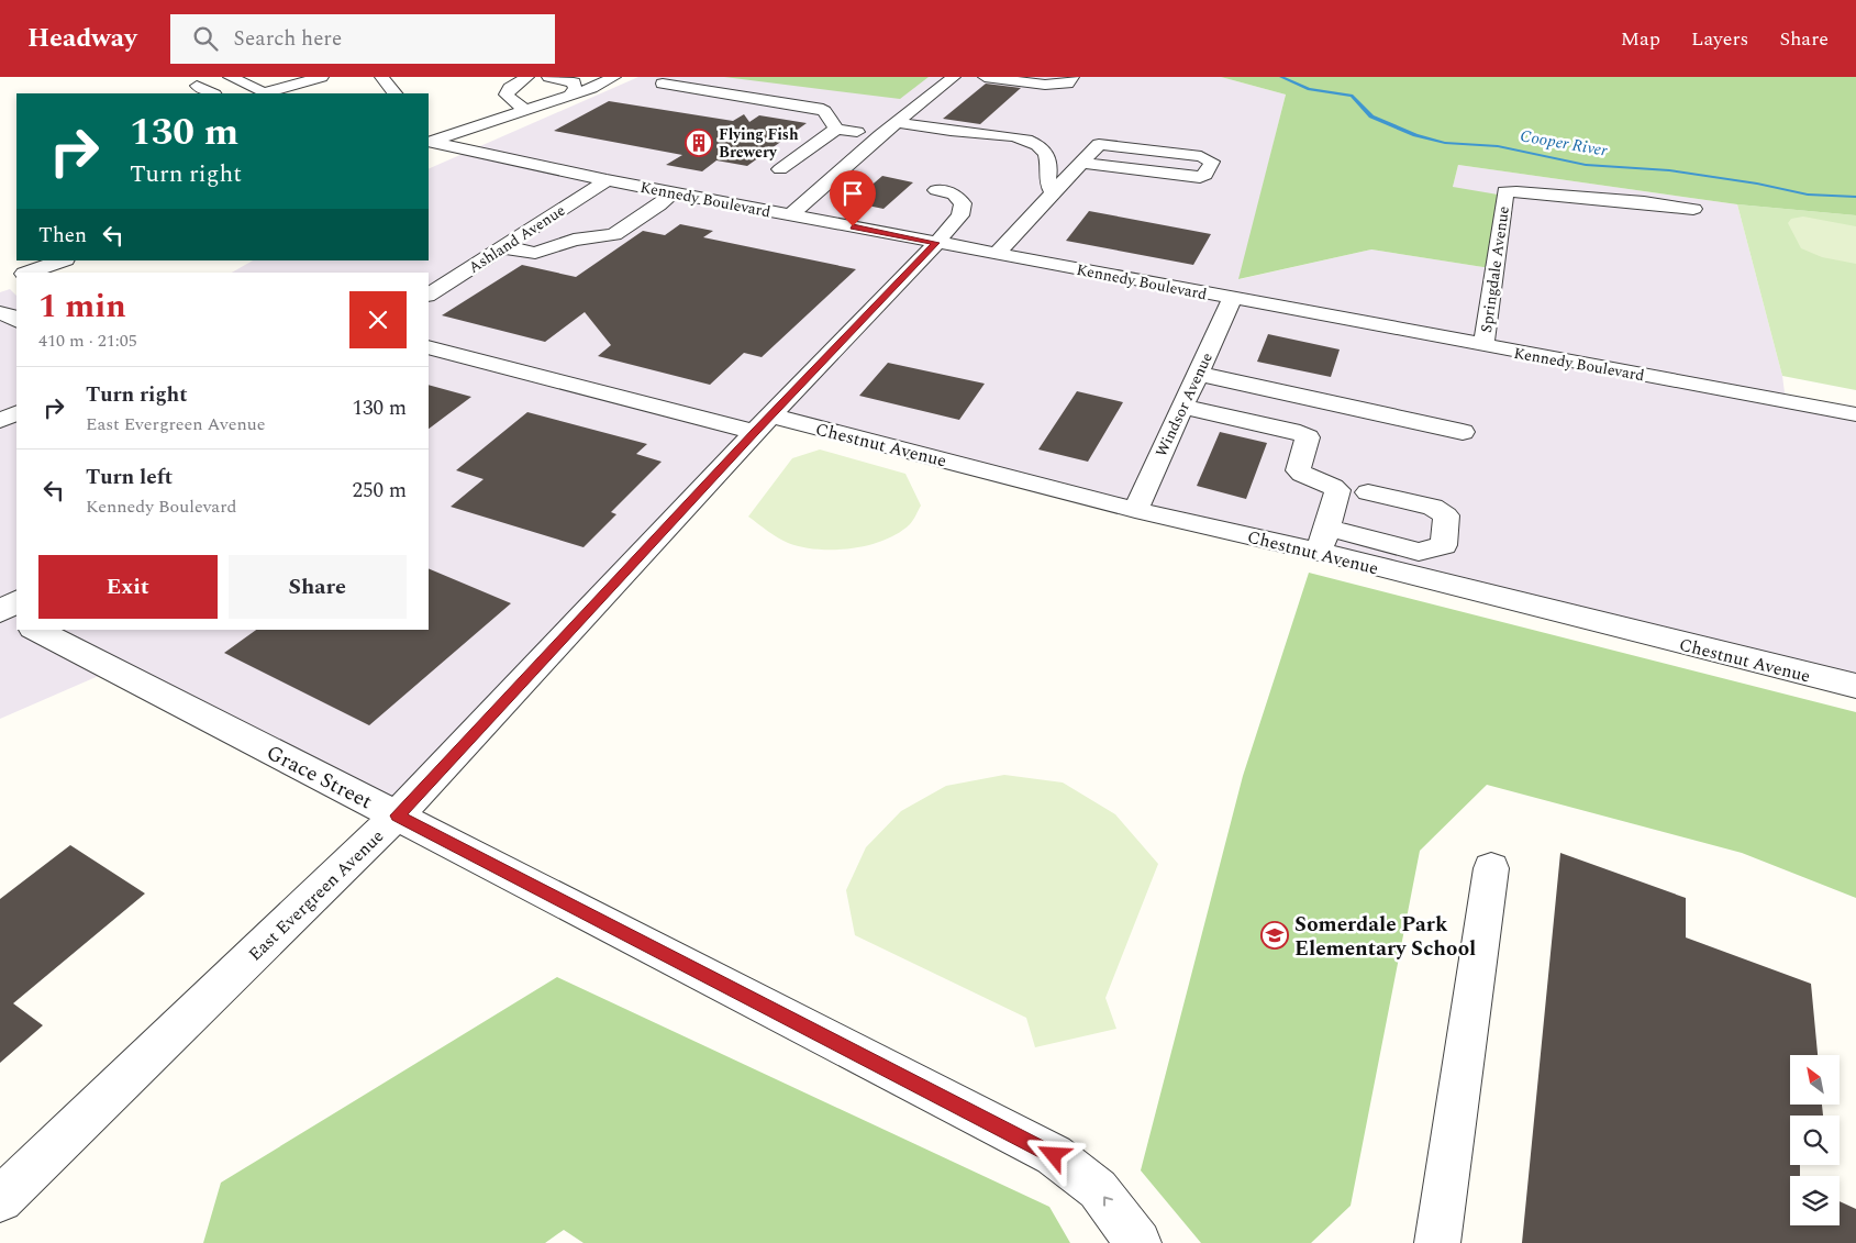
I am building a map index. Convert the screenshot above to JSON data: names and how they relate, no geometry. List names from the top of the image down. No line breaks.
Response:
{"streets":{"street":["Kennedy Boulevard","Ashland Avenue","Springdale Avenue","Windsor Avenue","Chestnut Avenue","Grace Street","East Evergreen Avenue"]},"crossings":[["Kennedy Boulevard","Ashland Avenue"],["Kennedy Boulevard","Springdale Avenue"],["Kennedy Boulevard","Windsor Avenue"],["Kennedy Boulevard","East Evergreen Avenue"],["Windsor Avenue","Chestnut Avenue"],["Chestnut Avenue","East Evergreen Avenue"],["Grace Street","East Evergreen Avenue"]],"one_way":["Grace Street"],"water":["Cooper River"],"places":{"building":["Flying Fish Brewery"],"school or university":["Somerdale Park Elementary School"]},"north":"top left","page":{"header":"Headway","search":"Search here","nav":["Map","Layers","Share"],"turn":["130 m","Turn right"],"then":"Then","heading":["1 min","410 m · 21:05"],"list":[{"name":"Turn right","note":"East Evergreen Avenue","value":"130 m"},{"name":"Turn left","note":"Kennedy Boulevard","value":"250 m"}],"buttons":["Exit","Share"]}}
